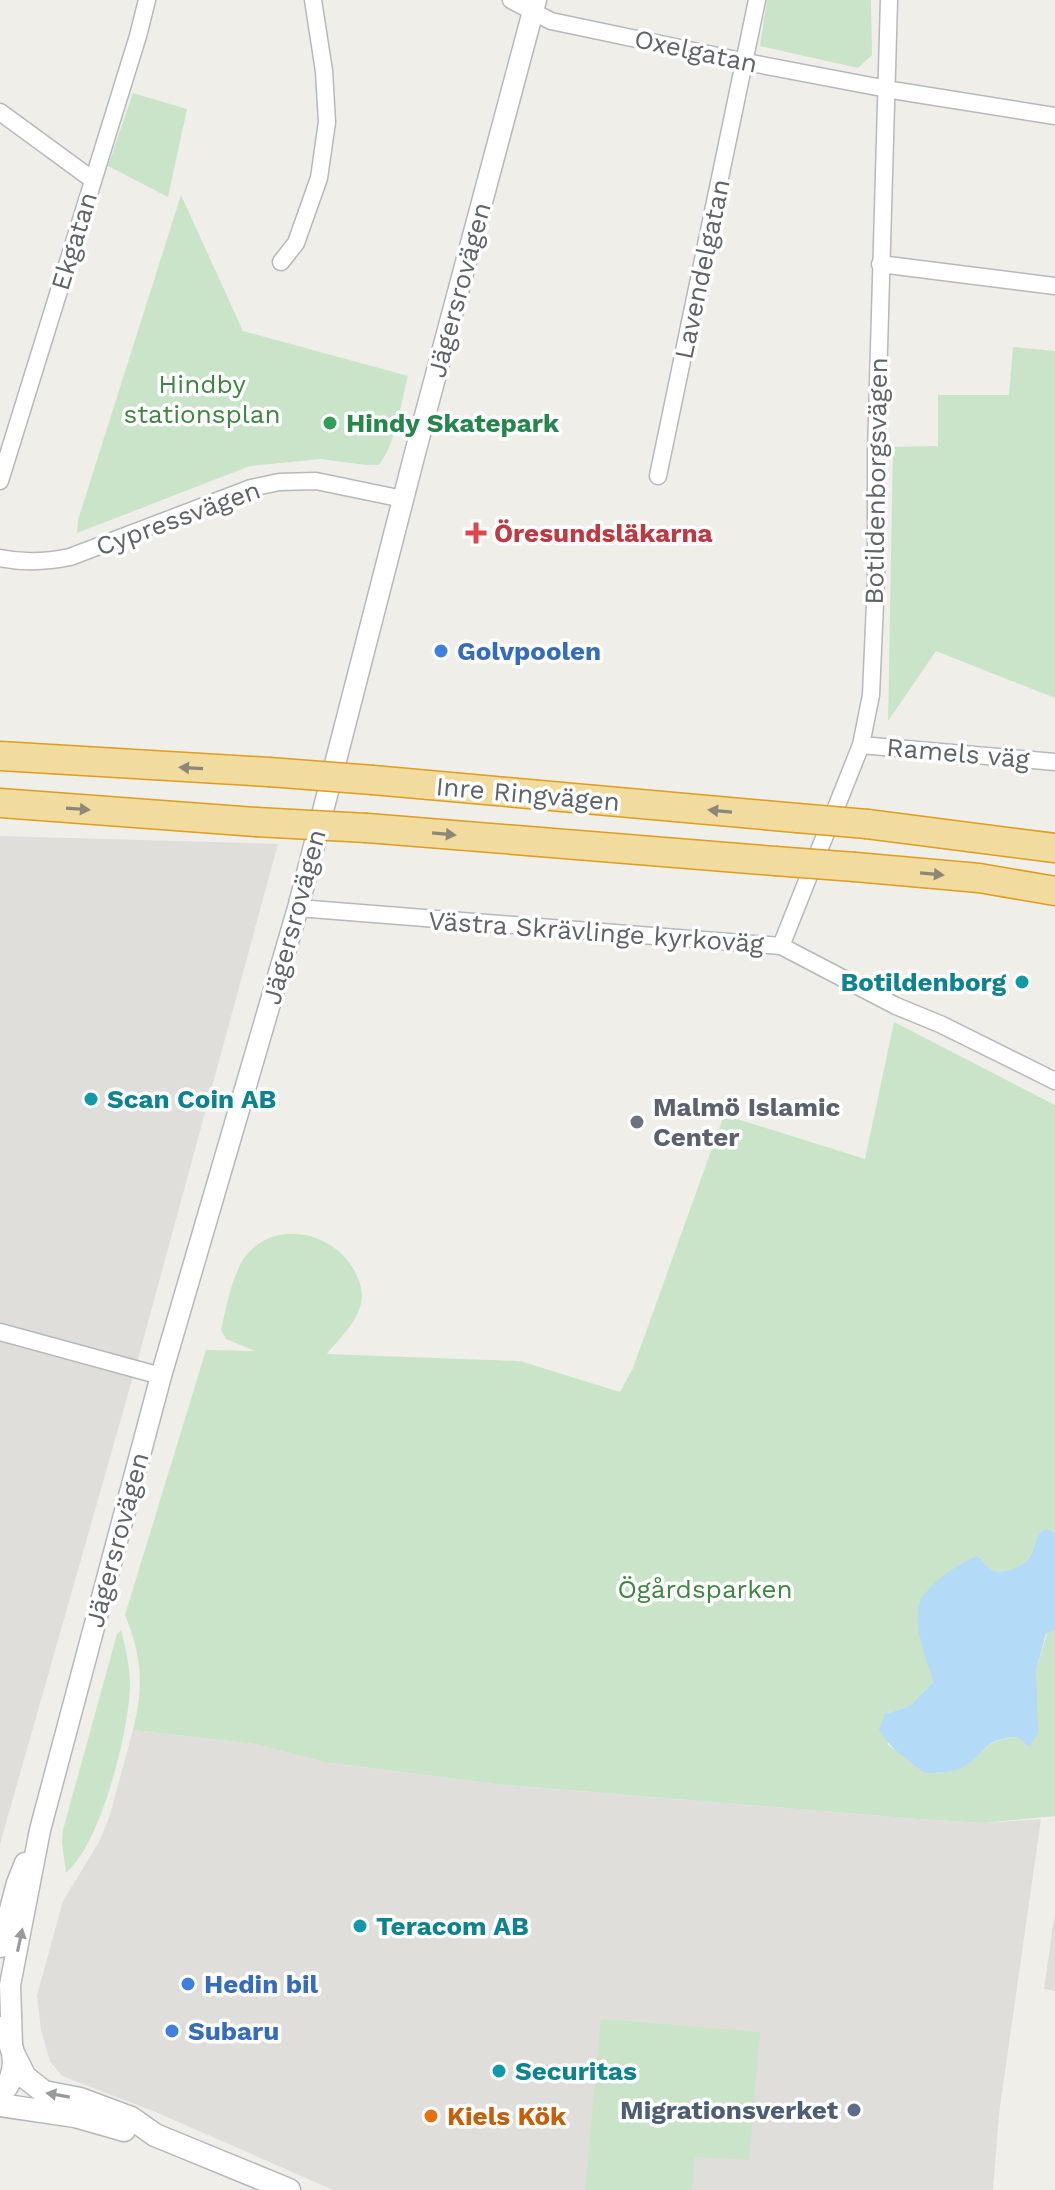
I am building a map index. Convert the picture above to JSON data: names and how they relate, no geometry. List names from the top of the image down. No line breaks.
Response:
{"streets":{"highway":["Inre Ringvägen"],"street":["Oxelgatan","Ekgatan","Lavendelgatan","Jägersrovägen","Botildenborgsvägen","Cypressvägen","Ramels väg","Västra Skrävlinge kyrkoväg"]},"crossings":[["Oxelgatan","Lavendelgatan"],["Oxelgatan","Jägersrovägen"],["Oxelgatan","Botildenborgsvägen"],["Jägersrovägen","Cypressvägen"],["Jägersrovägen","Västra Skrävlinge kyrkoväg"],["Botildenborgsvägen","Ramels väg"],["Botildenborgsvägen","Västra Skrävlinge kyrkoväg"]],"parks":["Hindby stationsplan","Ögårdsparken"],"places":{"other":["Hindy Skatepark","Golvpoolen","Botildenborg","Scan Coin AB","Malmö Islamic Center","Teracom AB","Hedin bil","Subaru","Securitas","Migrationsverket","Kiels Kök"],"health":["Öresundsläkarna"]}}
